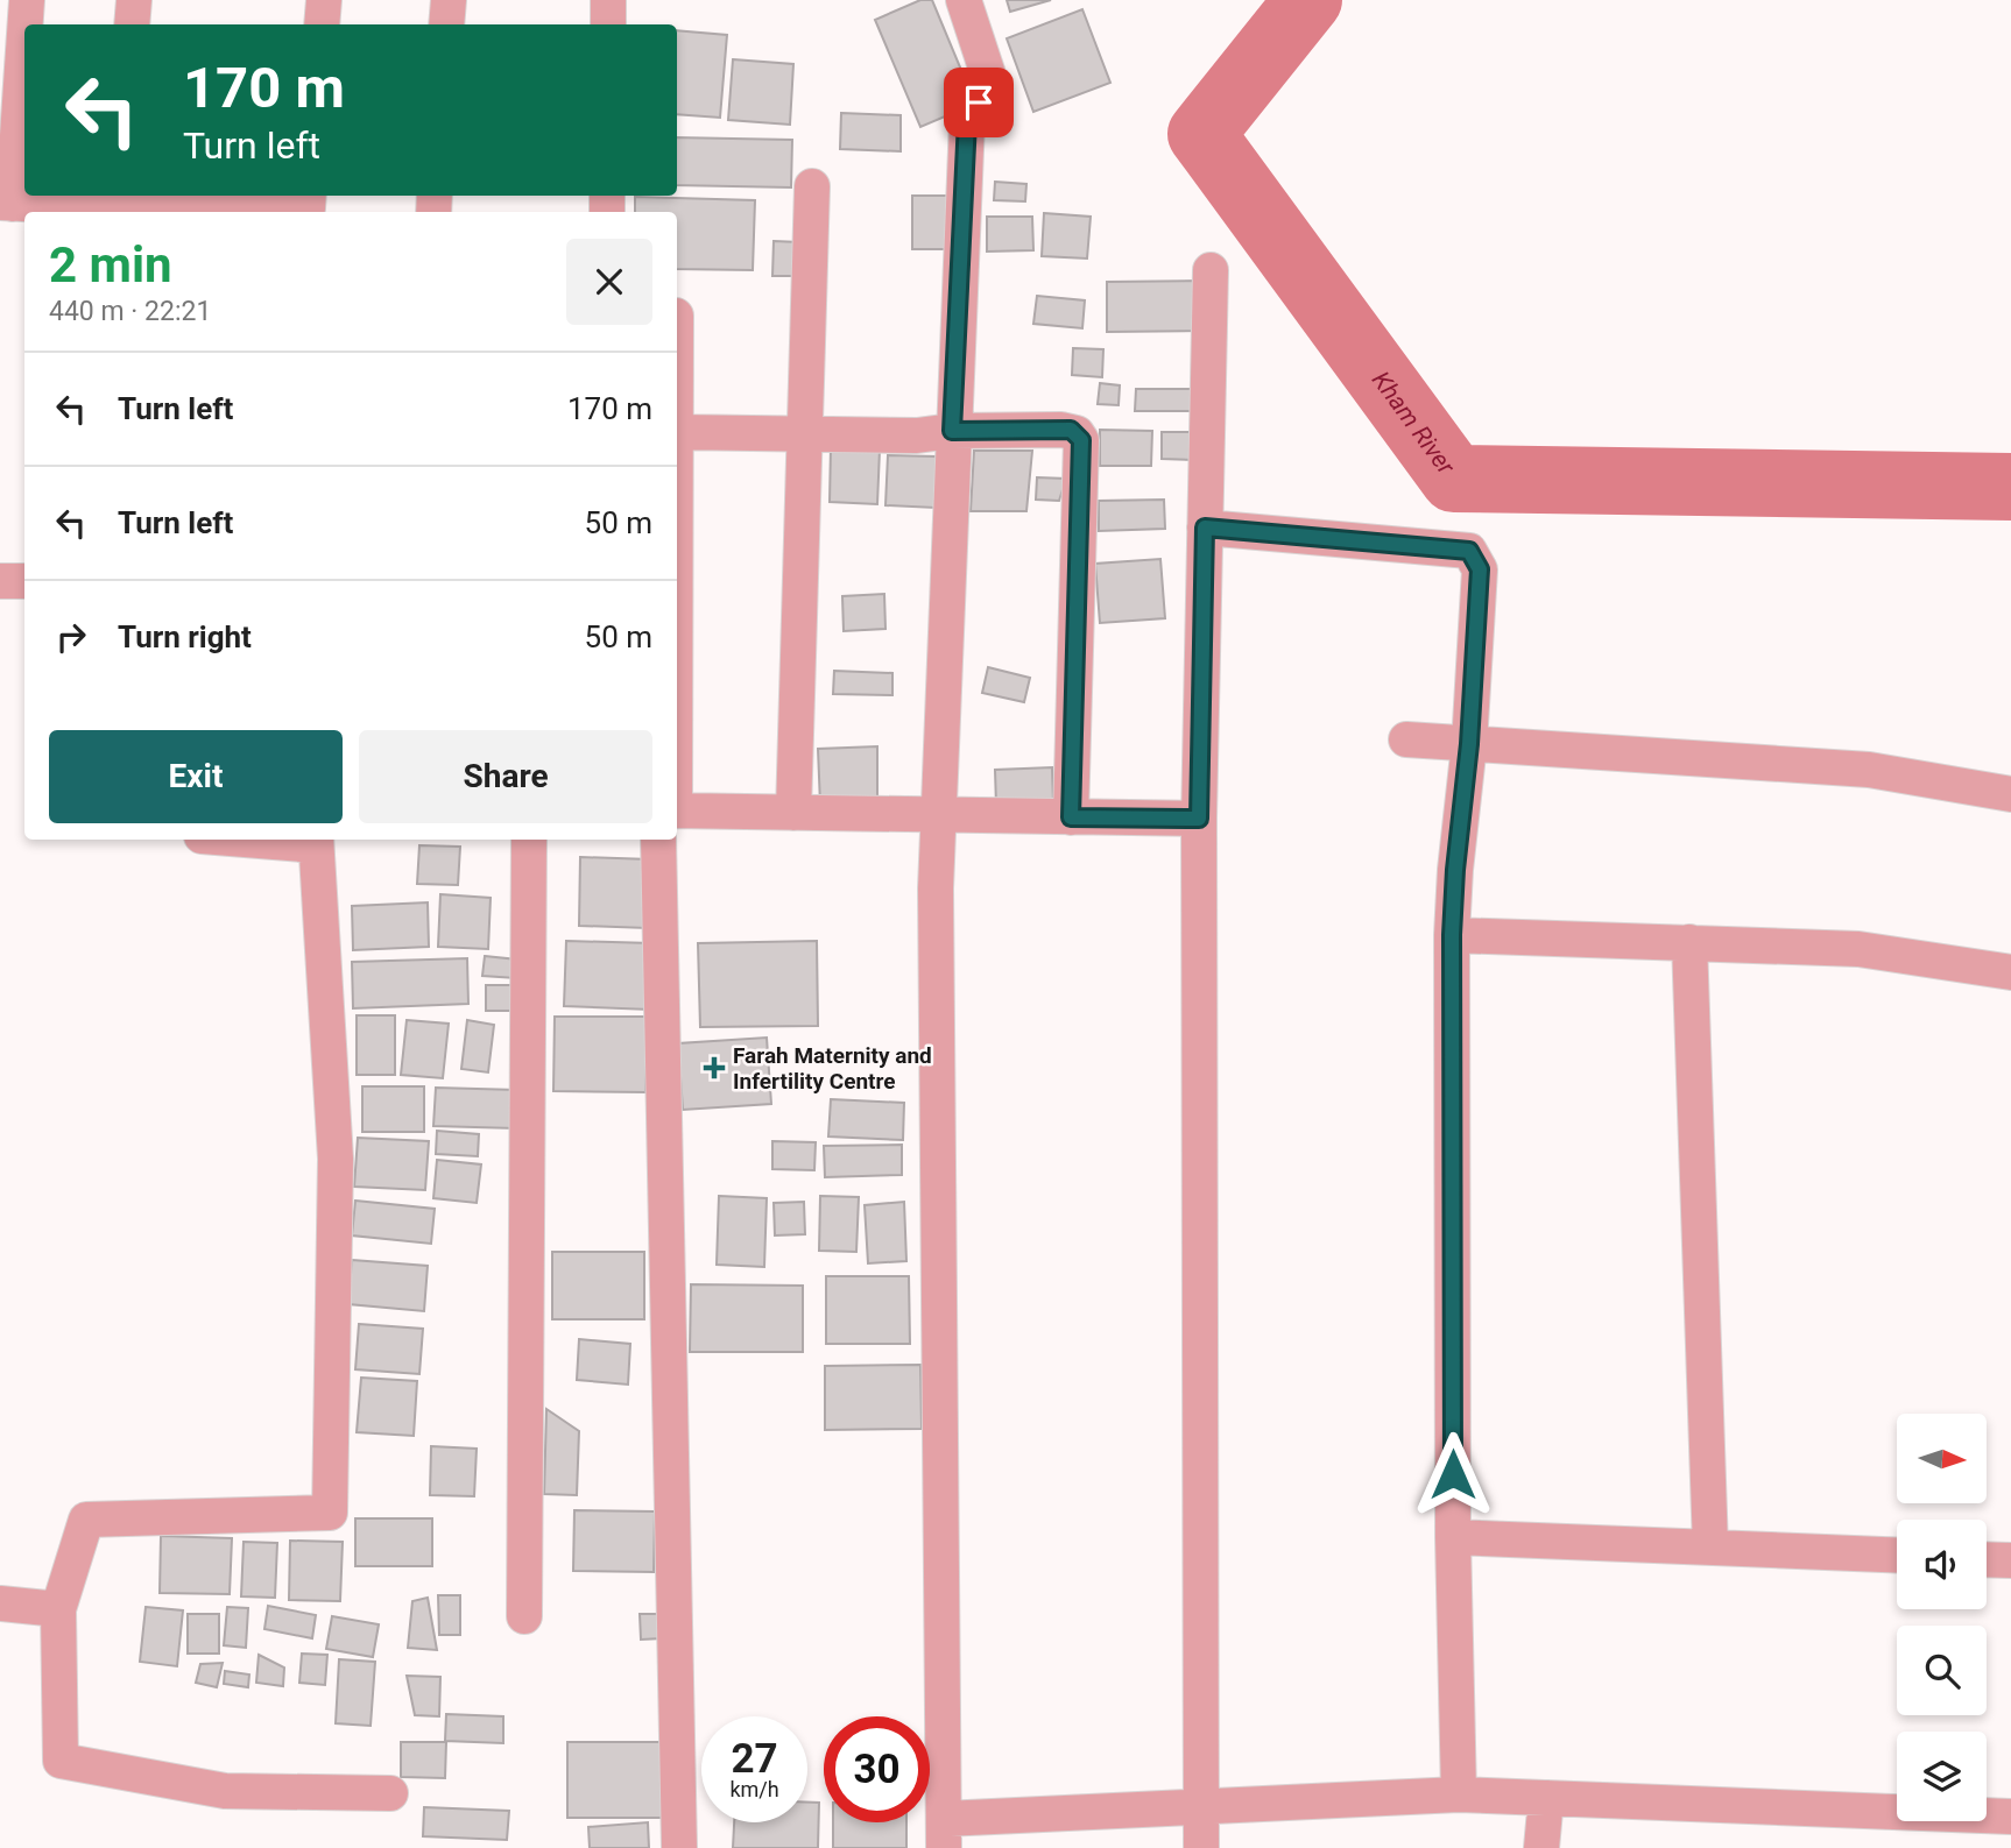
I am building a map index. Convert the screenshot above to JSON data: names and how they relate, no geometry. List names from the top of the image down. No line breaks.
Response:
{"water":["Kham River"],"places":{"health":["Farah Maternity and Infertility Centre"]},"north":"right","page":{"turn":["170 m","Turn left"],"heading":["2 min","440 m · 22:21"],"list":[{"name":"Turn left","value":"170 m"},{"name":"Turn left","value":"50 m"},{"name":"Turn right","value":"50 m"}],"buttons":["Exit","Share"],"speed":"27 km/h","limit":"30"}}
